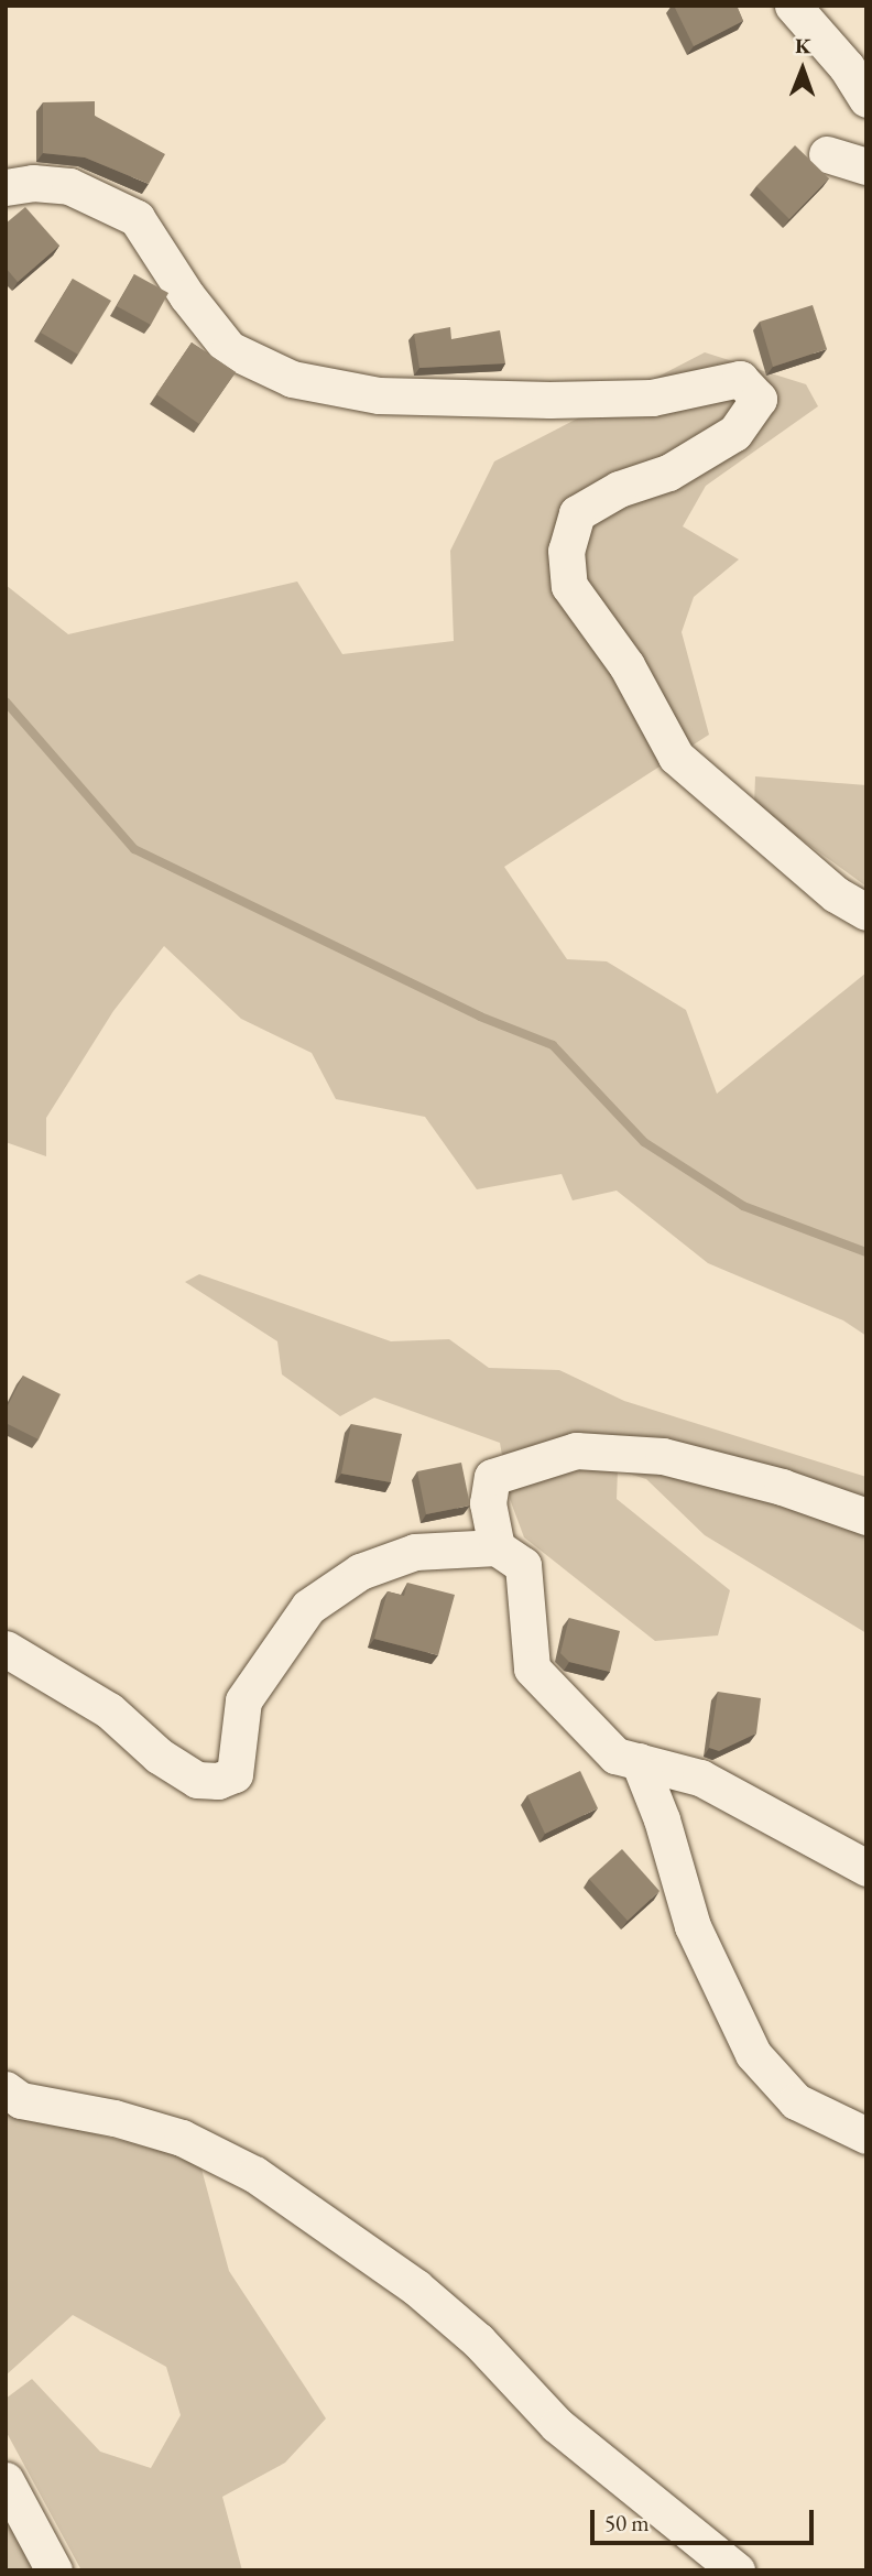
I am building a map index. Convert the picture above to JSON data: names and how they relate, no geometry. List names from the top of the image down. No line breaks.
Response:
{"scale_bar":"50 m","north":"top"}
